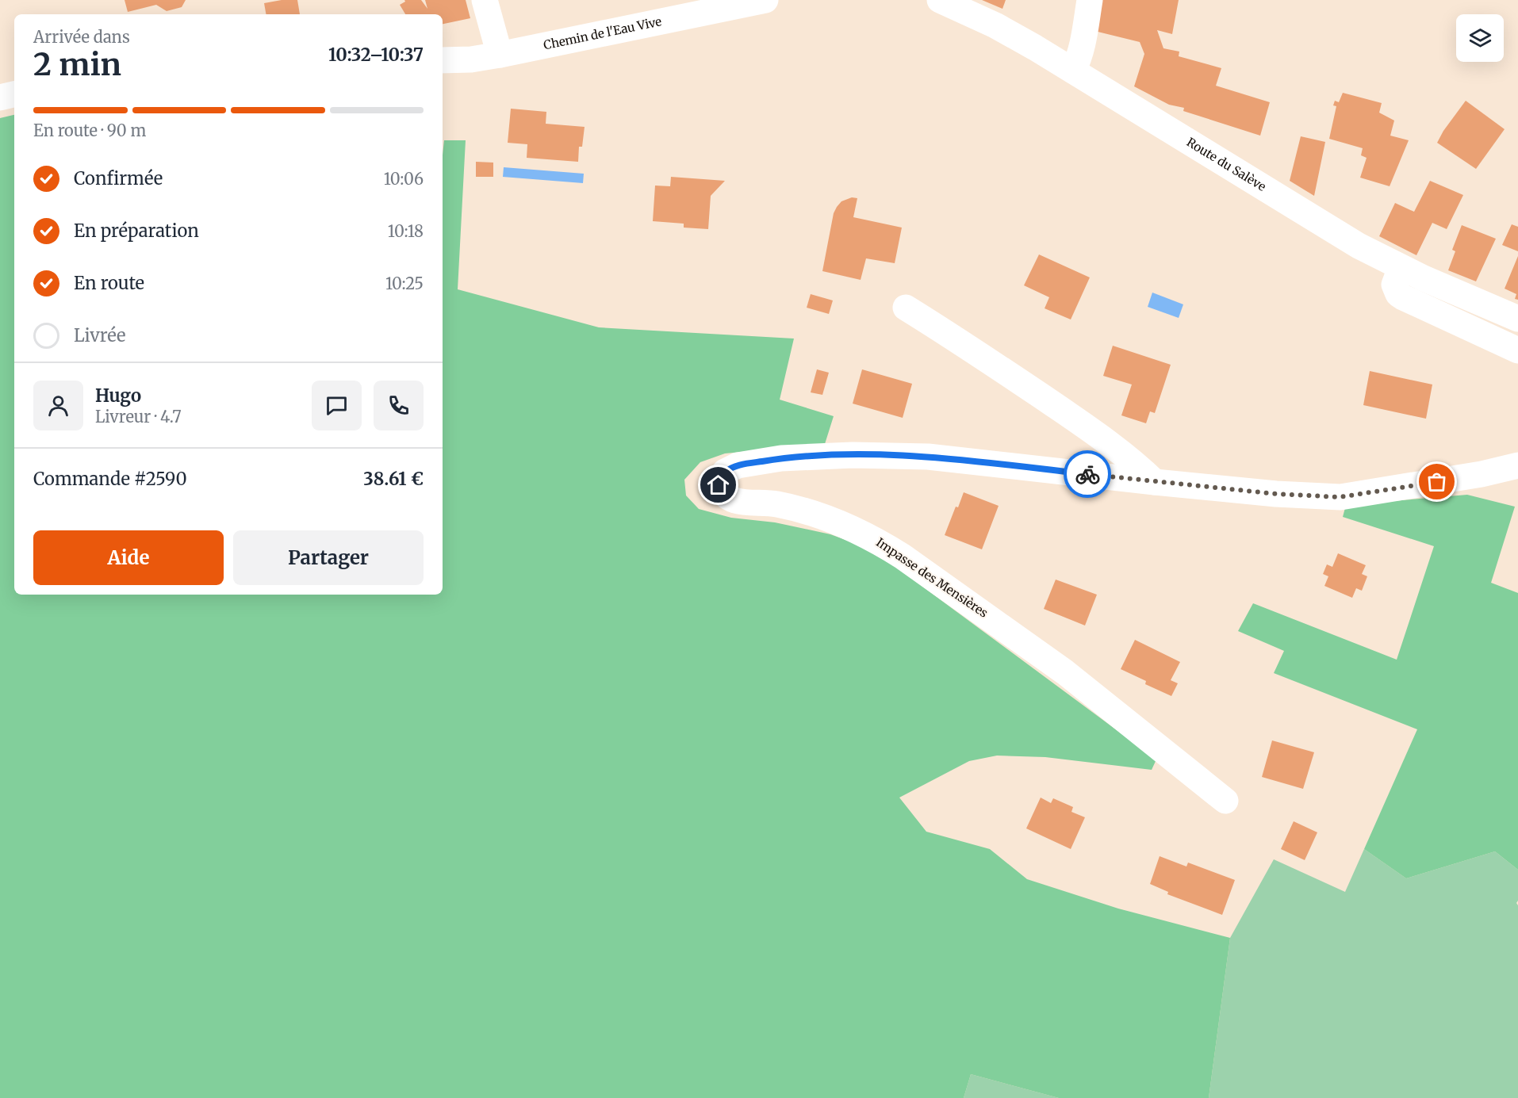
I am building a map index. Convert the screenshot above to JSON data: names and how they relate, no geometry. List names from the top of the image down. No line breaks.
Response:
{"streets":{"street":["Chemin de l'Eau Vive","Route du Salève","Impasse des Mensières"]},"page":{"heading":["2 min","Arrivée dans","10:32–10:37"],"panel":["Hugo","Livreur · 4.7","Commande #2590","38.61 €"],"bar":"En route · 90 m","list":[["Confirmée","10:06"],["En préparation","10:18"],["En route","10:25"],"Livrée"],"buttons":["Aide","Partager"]}}
